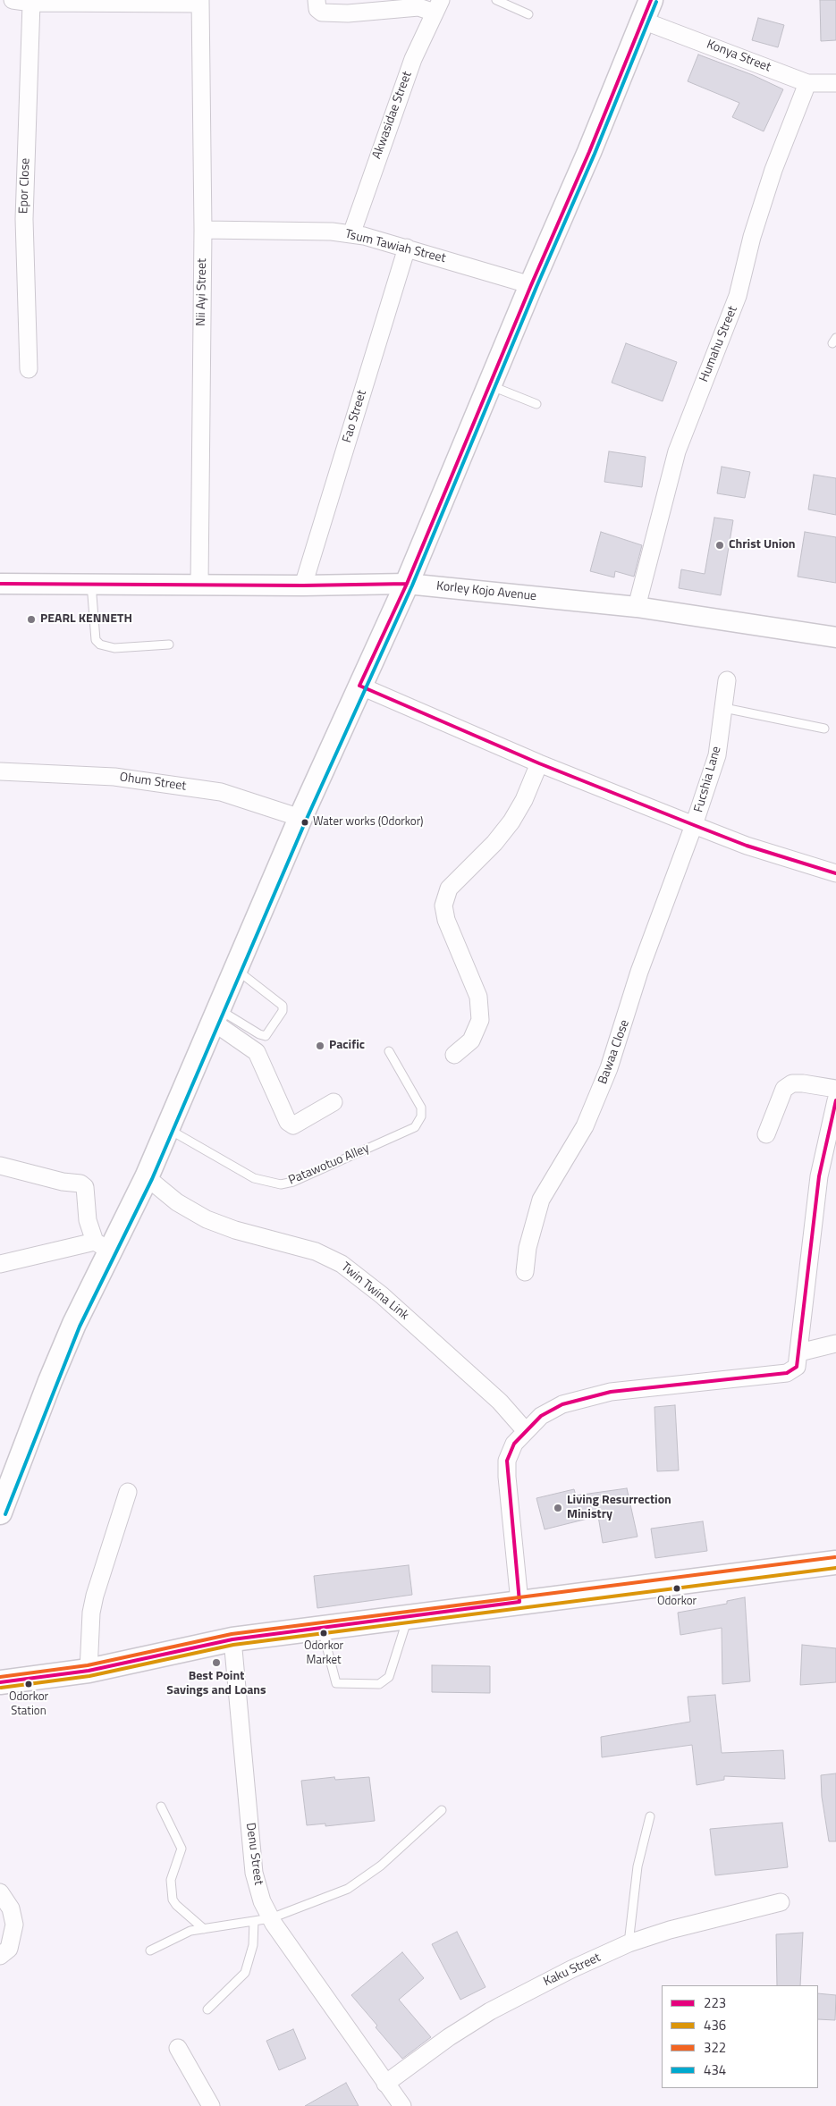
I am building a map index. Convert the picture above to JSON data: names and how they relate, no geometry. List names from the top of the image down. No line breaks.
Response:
{"streets":{"street":["Konya Street","Akwasidae Street","Epor Close","Tsum Tawiah Street","Nii Ayi Street","Humahu Street","Fao Street","Korley Kojo Avenue","Fucshia Lane","Ohum Street","Bawaa Close","Twin Twina Link","Denu Street","Kaku Street"],"lane":["Patawotuo Alley"]},"crossings":[["Konya Street","Humahu Street"],["Akwasidae Street","Tsum Tawiah Street"],["Tsum Tawiah Street","Nii Ayi Street"],["Tsum Tawiah Street","Fao Street"],["Nii Ayi Street","Korley Kojo Avenue"],["Humahu Street","Korley Kojo Avenue"],["Fao Street","Korley Kojo Avenue"],["Fucshia Lane","Bawaa Close"],["Denu Street","Kaku Street"]],"places":["Christ Union","PEARL KENNETH","Water works (Odorkor)","Pacific","Living Resurrection Ministry","Odorkor","Odorkor Market","Best Point Savings and Loans","Odorkor Station"],"lines":["transit line 223","transit line 434","transit line 322","transit line 436"],"legend":["223","436","322","434"]}
